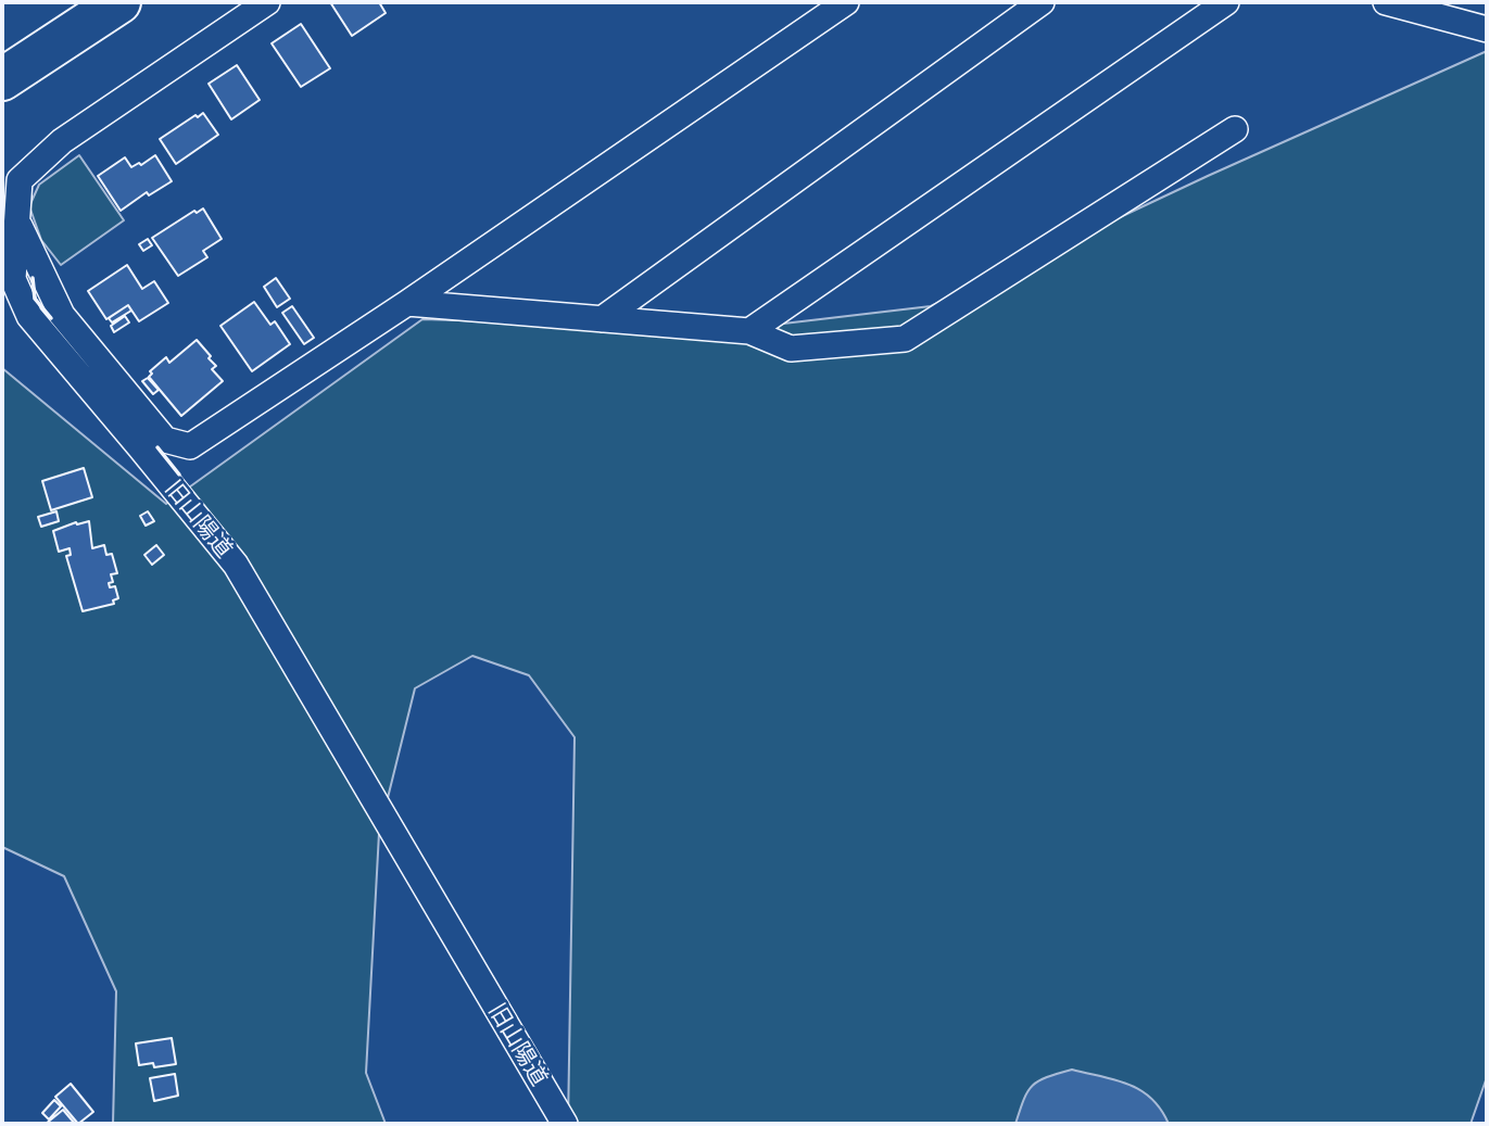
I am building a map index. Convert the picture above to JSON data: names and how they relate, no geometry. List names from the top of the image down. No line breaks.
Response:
{"streets":{"street":["旧山陽道"]}}
